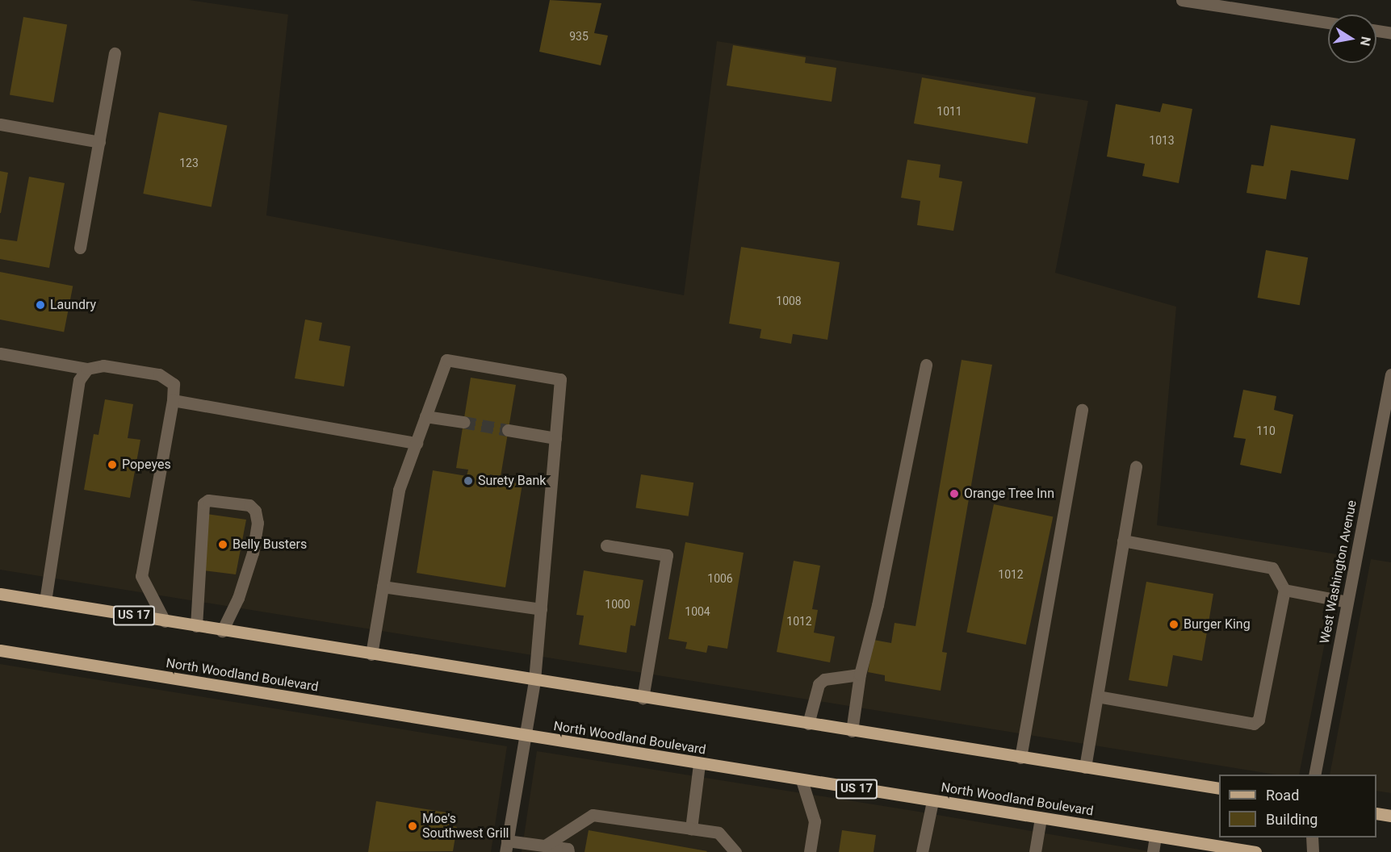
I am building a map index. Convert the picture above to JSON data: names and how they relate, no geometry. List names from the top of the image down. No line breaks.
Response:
{"streets":{"main road":["US 17","North Woodland Boulevard"],"street":["West Washington Avenue"]},"places":["Laundry","Popeyes","Surety Bank","Orange Tree Inn","Belly Busters","Burger King","Moe's Southwest Grill"],"house_numbers":["935","1011","1013","123","1008","110","1012","1006","1000","1004","1012"],"legend":["Road","Building"],"north":"right"}
